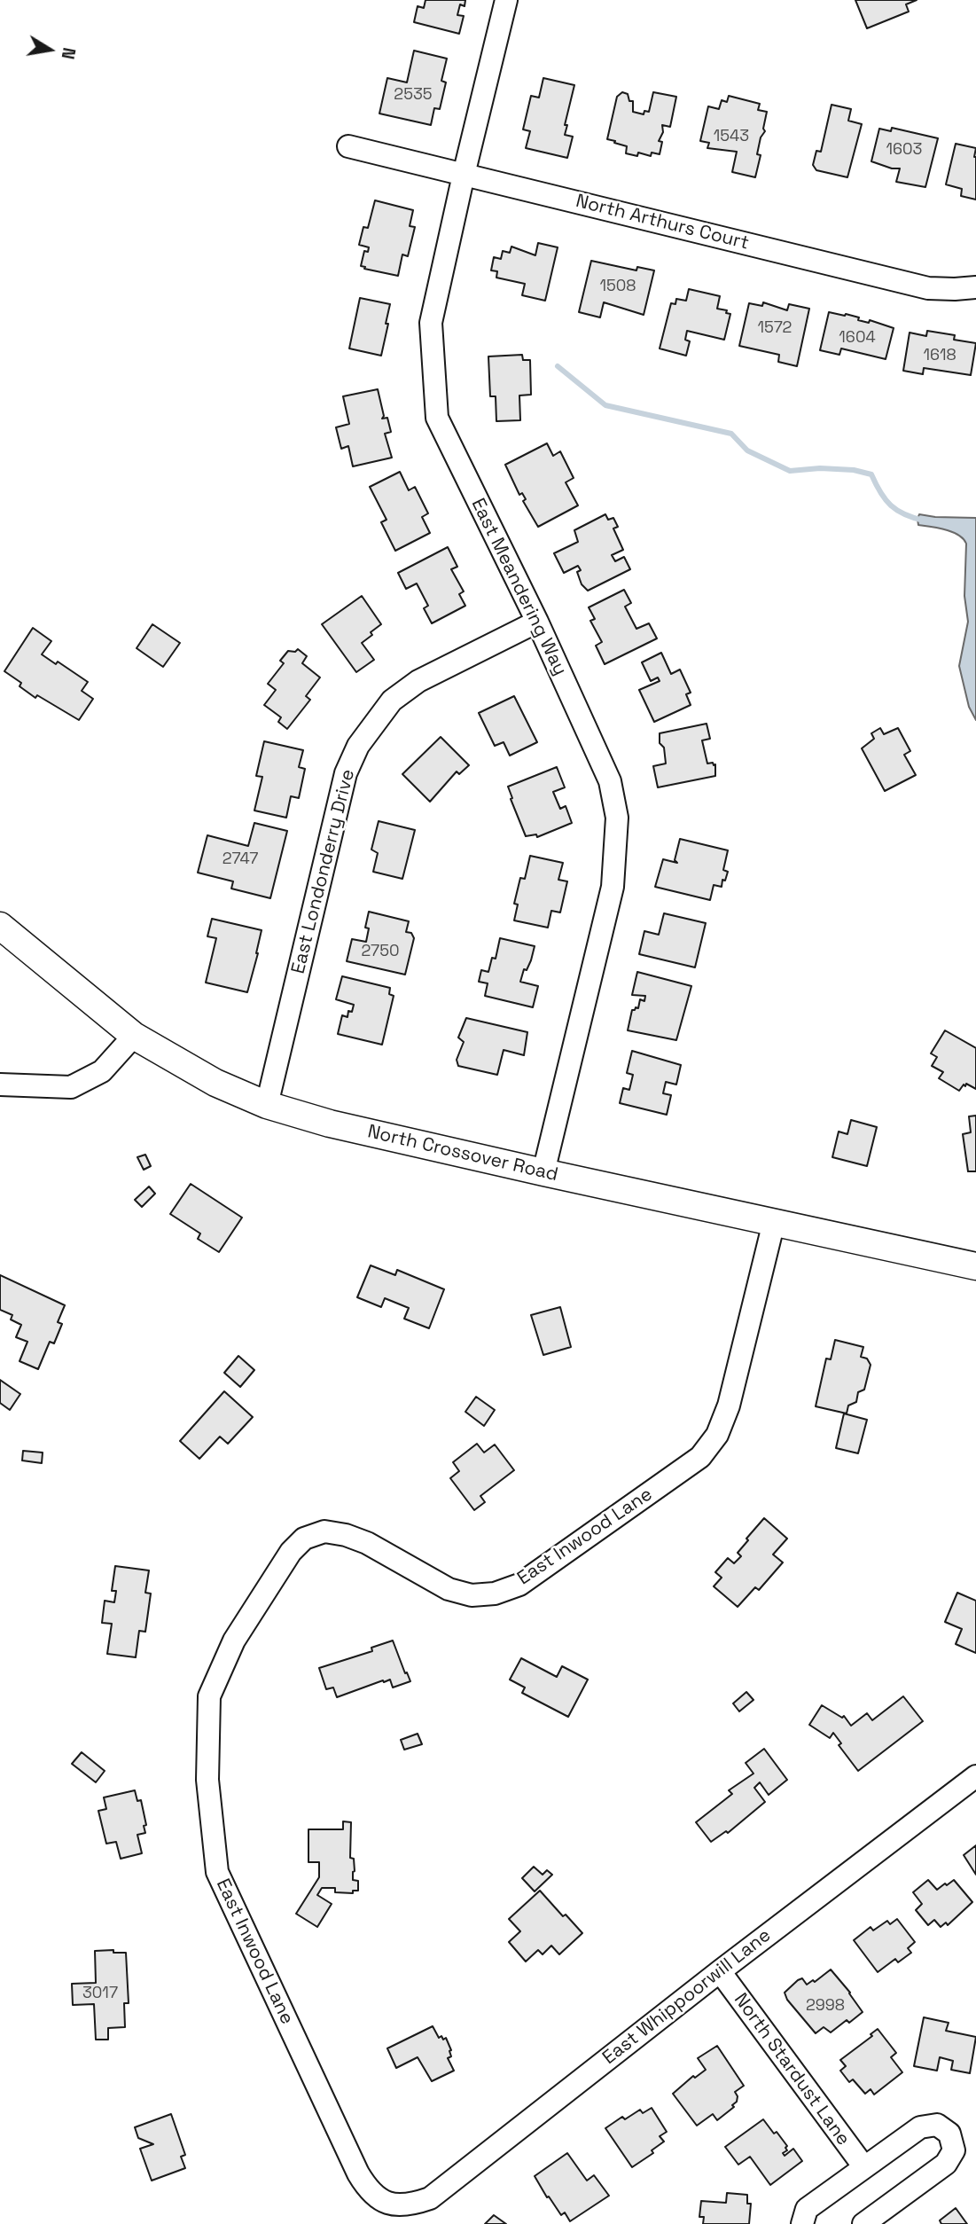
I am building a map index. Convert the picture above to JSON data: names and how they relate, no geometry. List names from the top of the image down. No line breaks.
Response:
{"streets":{"main road":["North Crossover Road"],"street":["North Arthurs Court","East Meandering Way","East Londonderry Drive","East Inwood Lane","East Whippoorwill Lane","North Stardust Lane"]},"crossings":[["North Arthurs Court","East Meandering Way"],["East Meandering Way","East Londonderry Drive"],["East Meandering Way","North Crossover Road"],["East Londonderry Drive","North Crossover Road"],["North Crossover Road","East Inwood Lane"],["East Inwood Lane","East Whippoorwill Lane"],["East Whippoorwill Lane","North Stardust Lane"]],"house_numbers":["2535","1543","1603","1508","1572","1604","1618","2747","2750","3017","2998"],"north":"right"}
